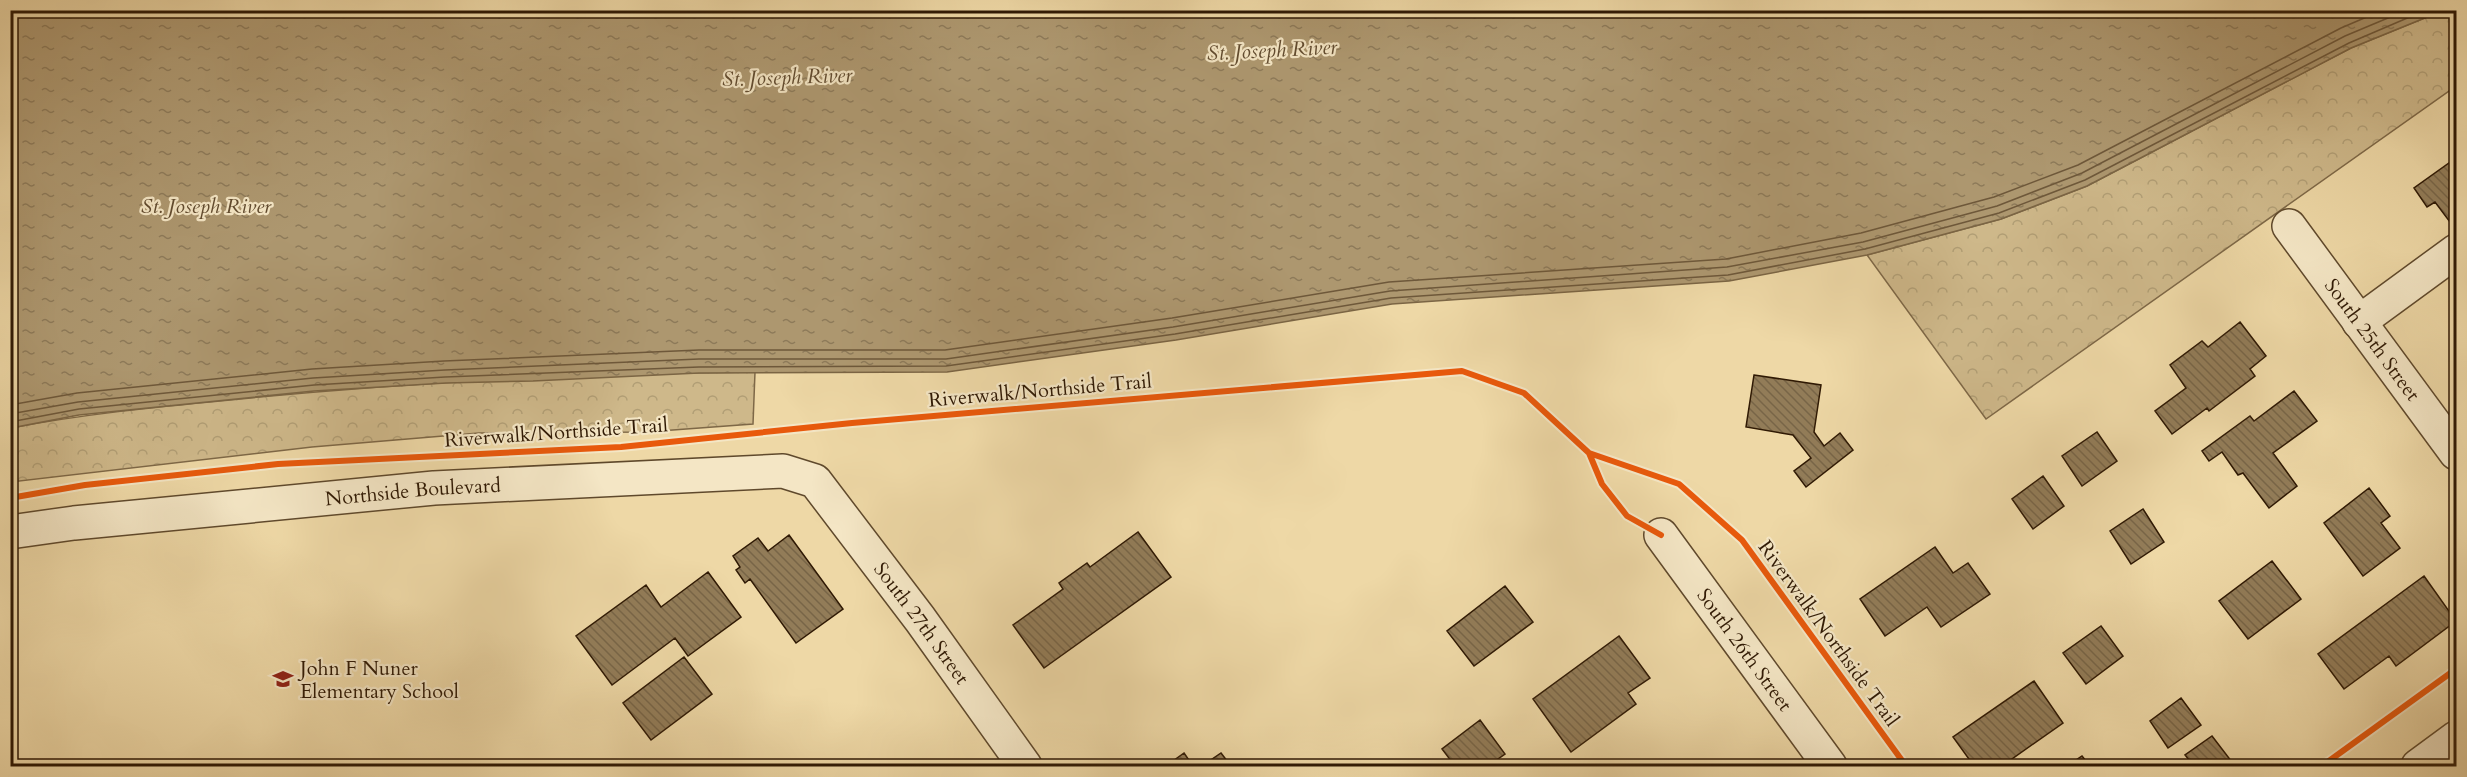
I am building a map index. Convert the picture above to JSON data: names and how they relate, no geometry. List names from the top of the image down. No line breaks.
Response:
{"streets":{"street":["South 25th Street","Northside Boulevard","South 27th Street","South 26th Street"],"cycle path":["Riverwalk/Northside Trail"]},"crossings":[["Northside Boulevard","South 27th Street"]],"water":["St. Joseph River"],"places":{"school or university":["John F Nuner Elementary School"]}}
